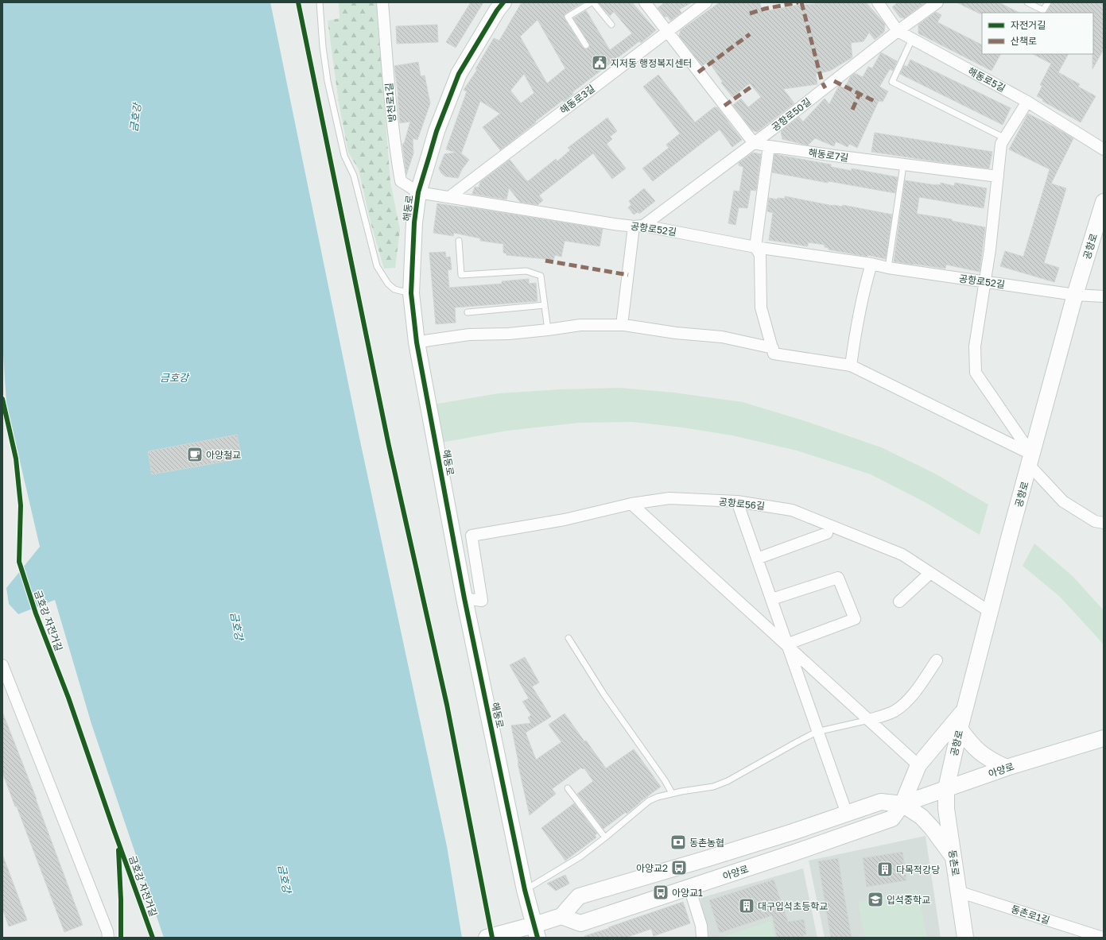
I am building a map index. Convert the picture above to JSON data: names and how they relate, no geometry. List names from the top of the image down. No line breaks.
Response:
{"streets":{"main road":["해동로","공항로","아양로","동촌로"],"street":["해동로5길","해동로3길","방천로1길","공항로50길","해동로7길","공항로52길","공항로56길","동촌로1길"],"cycle path":["금호강 자전거길"]},"crossings":[["해동로5길","공항로50길"],["해동로3길","공항로52길"],["방천로1길","해동로"],["방천로1길","공항로52길"],["공항로50길","해동로7길"],["공항로50길","공항로52길"],["해동로","공항로52길"],["해동로","공항로56길"],["공항로52길","공항로"],["공항로","공항로56길"],["공항로","아양로"],["공항로","동촌로"],["아양로","동촌로"],["동촌로","동촌로1길"]],"water":["금호강"],"places":{"public building":["지저동 행정복지센터"],"cafe":["아양철교"],"bank":["동촌농협"],"bus stop":["아양교2","아양교1"],"building":["다목적강당","대구입석초등학교"],"school or university":["입석중학교"]},"legend":["자전거길","산책로"]}
